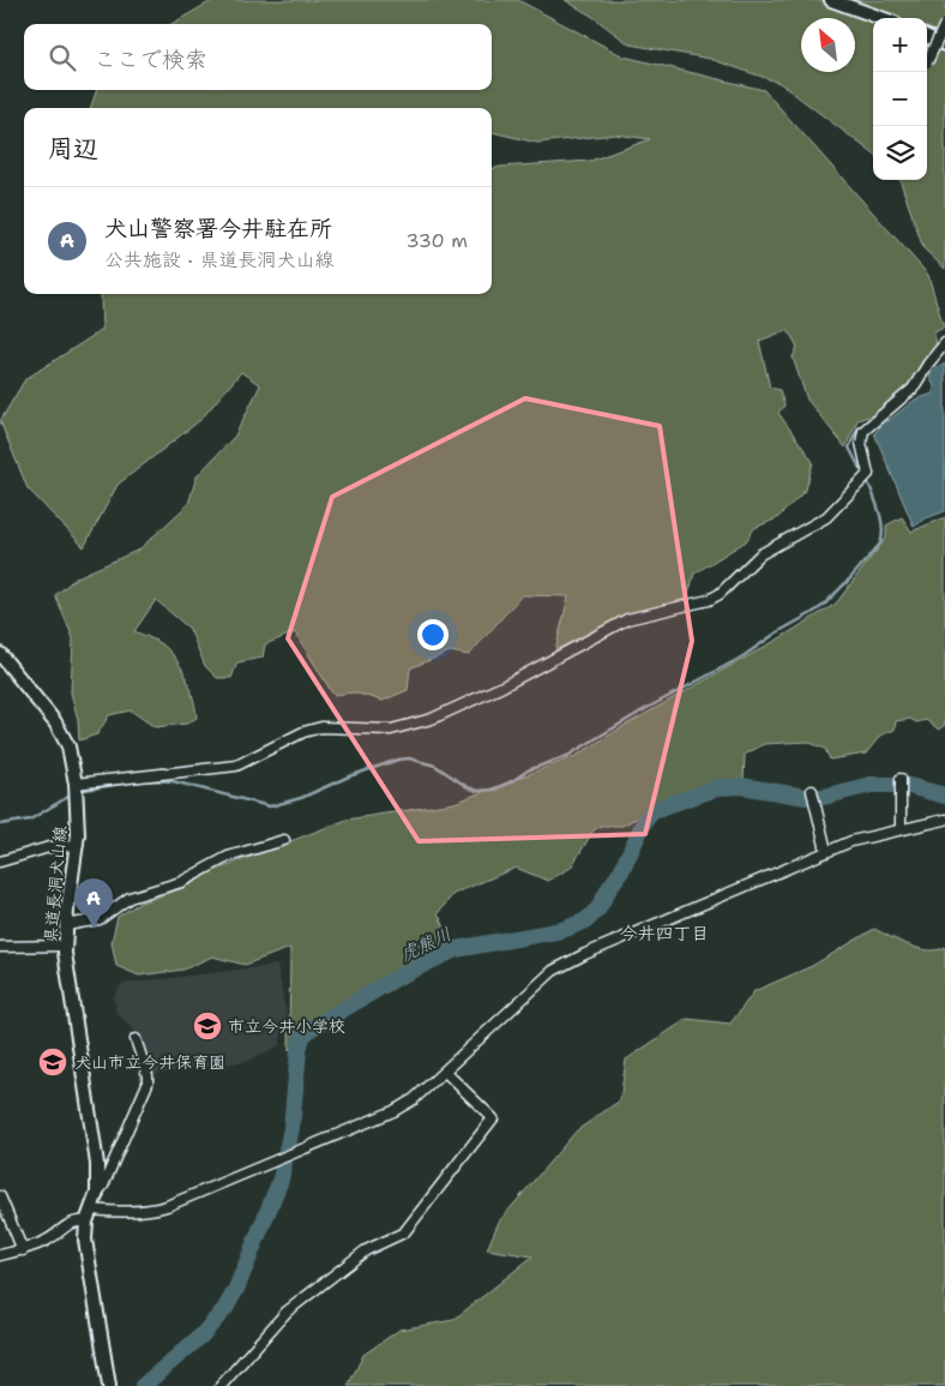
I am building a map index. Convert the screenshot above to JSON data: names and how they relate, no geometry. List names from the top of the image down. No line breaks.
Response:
{"streets":{"main road":["県道長洞犬山線"]},"districts":["今井四丁目"],"water":["虎熊川"],"places":{"school or university":["市立今井小学校","犬山市立今井保育園"]},"north":"top left","page":{"map_buttons":["+","−"],"search":"ここで検索","heading":"周辺","list":[{"mark":"A","name":"犬山警察署今井駐在所","note":"公共施設 · 県道長洞犬山線","value":"330 m"}],"pins":"A"}}
